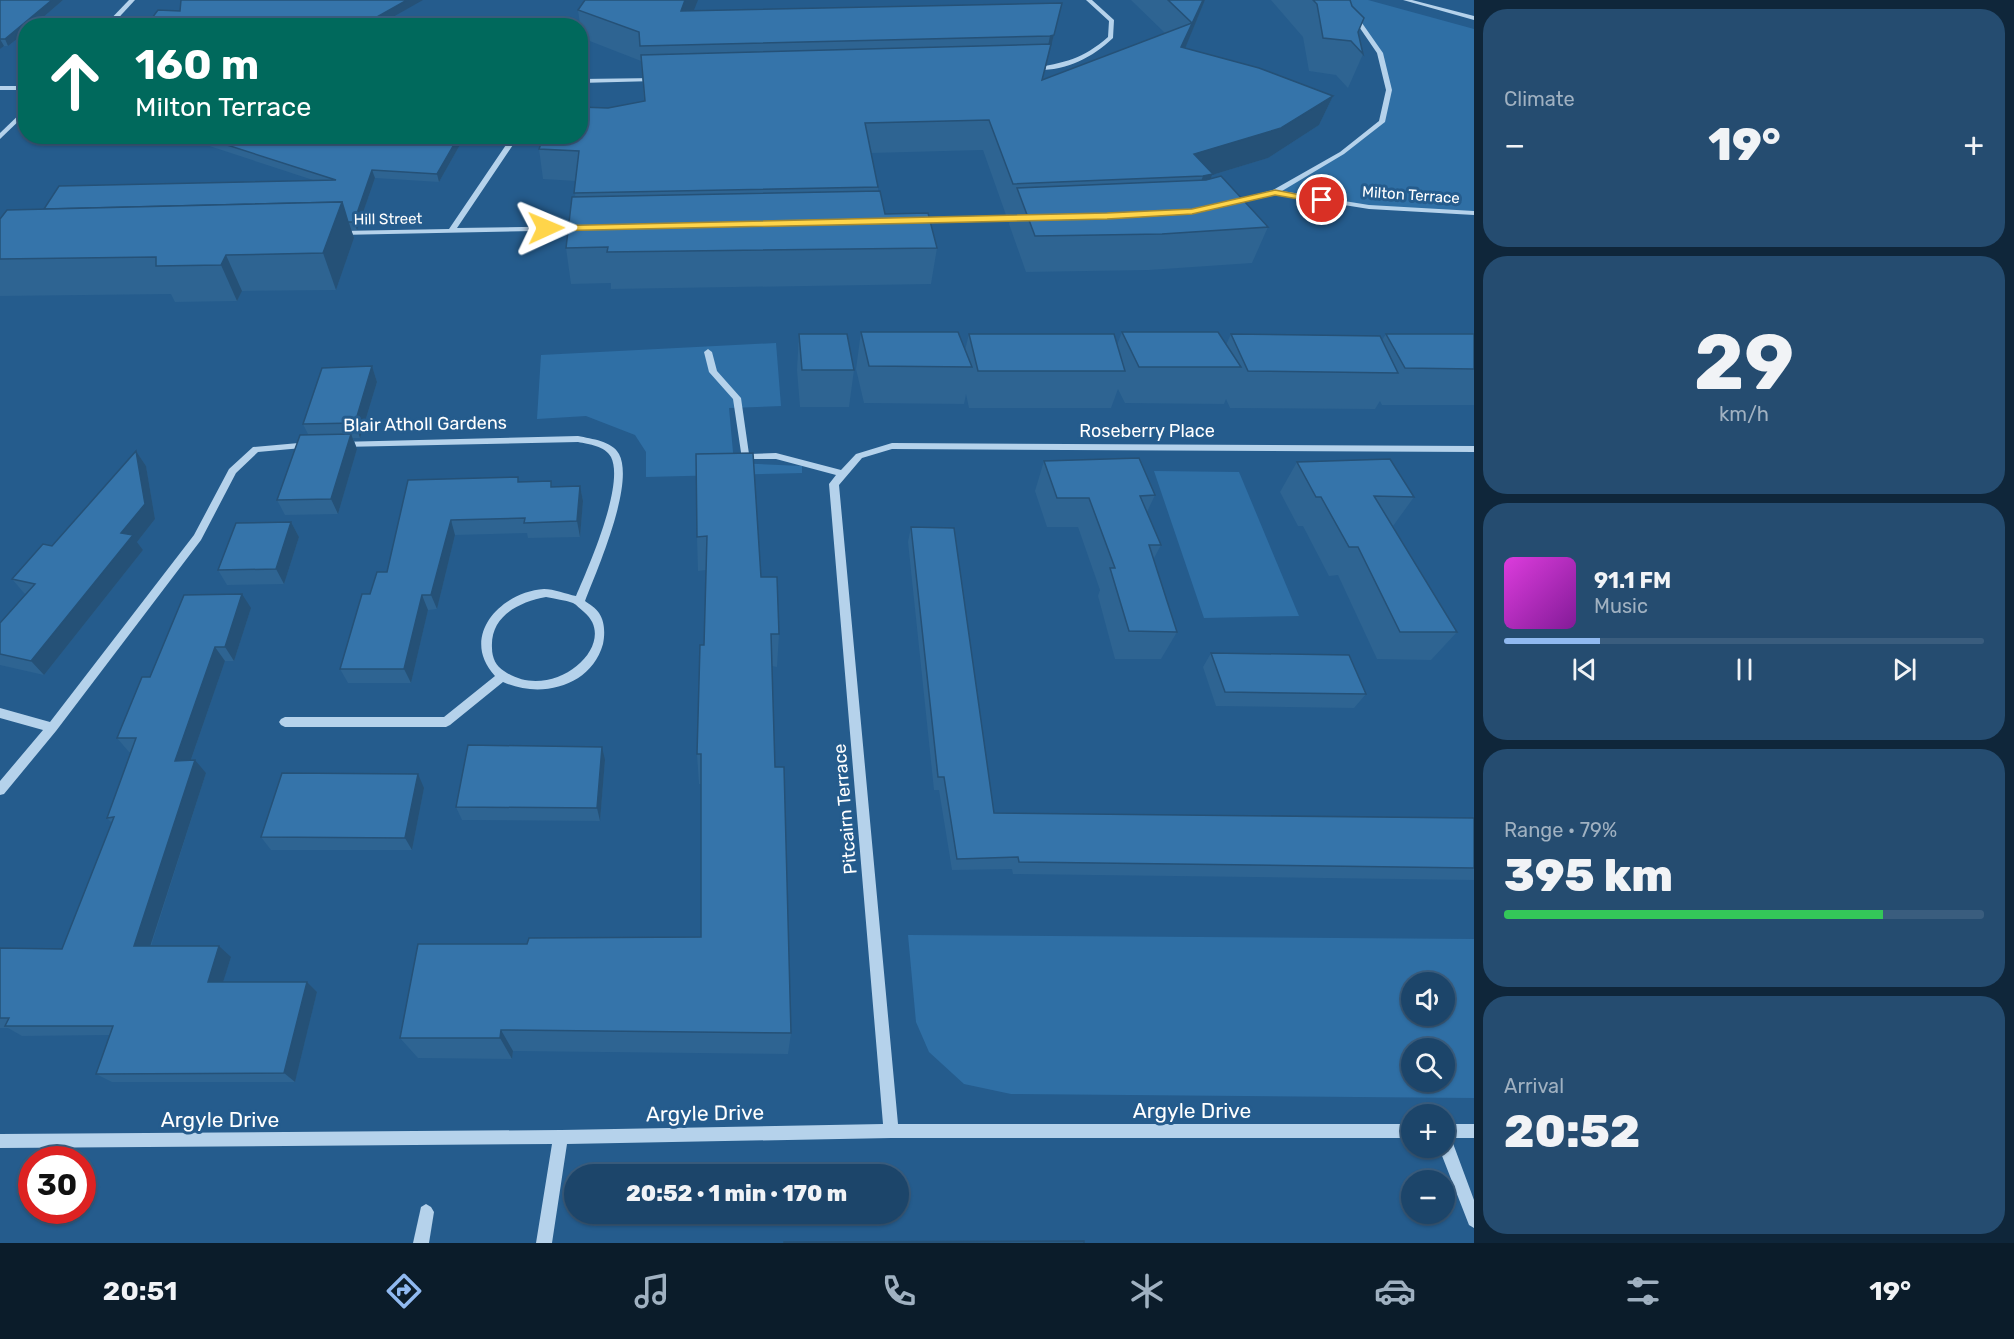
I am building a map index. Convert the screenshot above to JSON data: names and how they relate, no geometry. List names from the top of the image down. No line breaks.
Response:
{"streets":{"street":["Milton Terrace","Hill Street","Blair Atholl Gardens","Roseberry Place","Pitcairn Terrace","Argyle Drive"]},"crossings":[["Roseberry Place","Pitcairn Terrace"],["Pitcairn Terrace","Argyle Drive"]],"page":{"tile":["Climate",["29","km/h"],["Range · 79%","395 km"],["Arrival","20:52"]],"turn":["160 m","Milton Terrace"],"heat":["−","19°","+"],"song":["91.1 FM","Music"],"map_buttons":["+","−"],"limit":"30","trip":"20:52 · 1 min · 170 m","tabs":["20:51","19°"]}}
